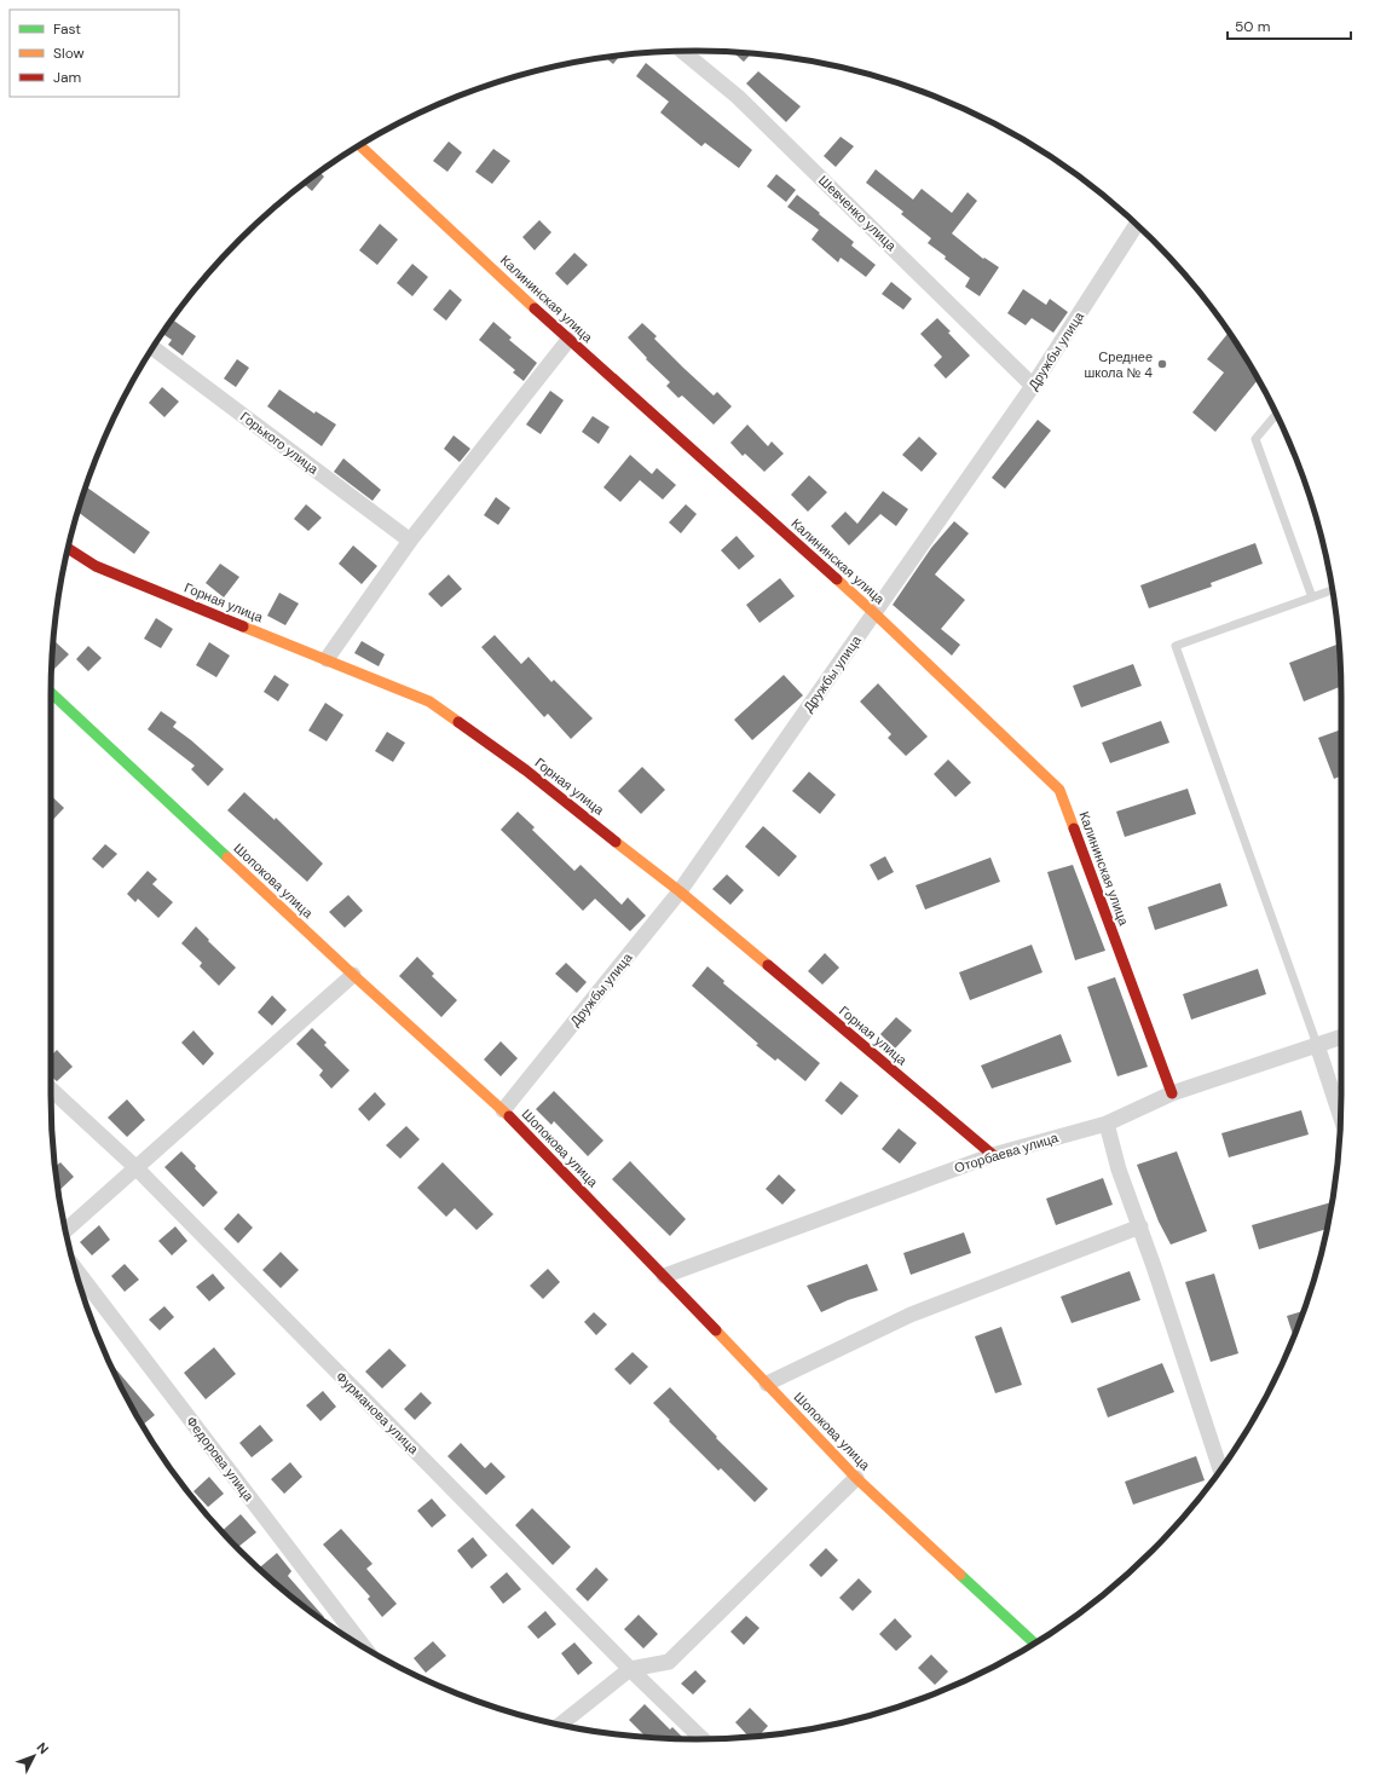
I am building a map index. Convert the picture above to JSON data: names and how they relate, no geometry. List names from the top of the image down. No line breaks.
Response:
{"streets":{"street":["Шевченко улица","Калининская улица","Дружбы улица","Горького улица","Горная улица","Шопокова улица","Оторбаева улица","Фурманова улица","Федорова улица"]},"crossings":[["Шевченко улица","Дружбы улица"],["Калининская улица","Дружбы улица"],["Калининская улица","Оторбаева улица"],["Дружбы улица","Горная улица"],["Дружбы улица","Шопокова улица"],["Горная улица","Оторбаева улица"],["Шопокова улица","Оторбаева улица"]],"places":["Среднее школа № 4"],"legend":["Fast","Slow","Jam"],"scale_bar":"50 m","north":"top right"}
